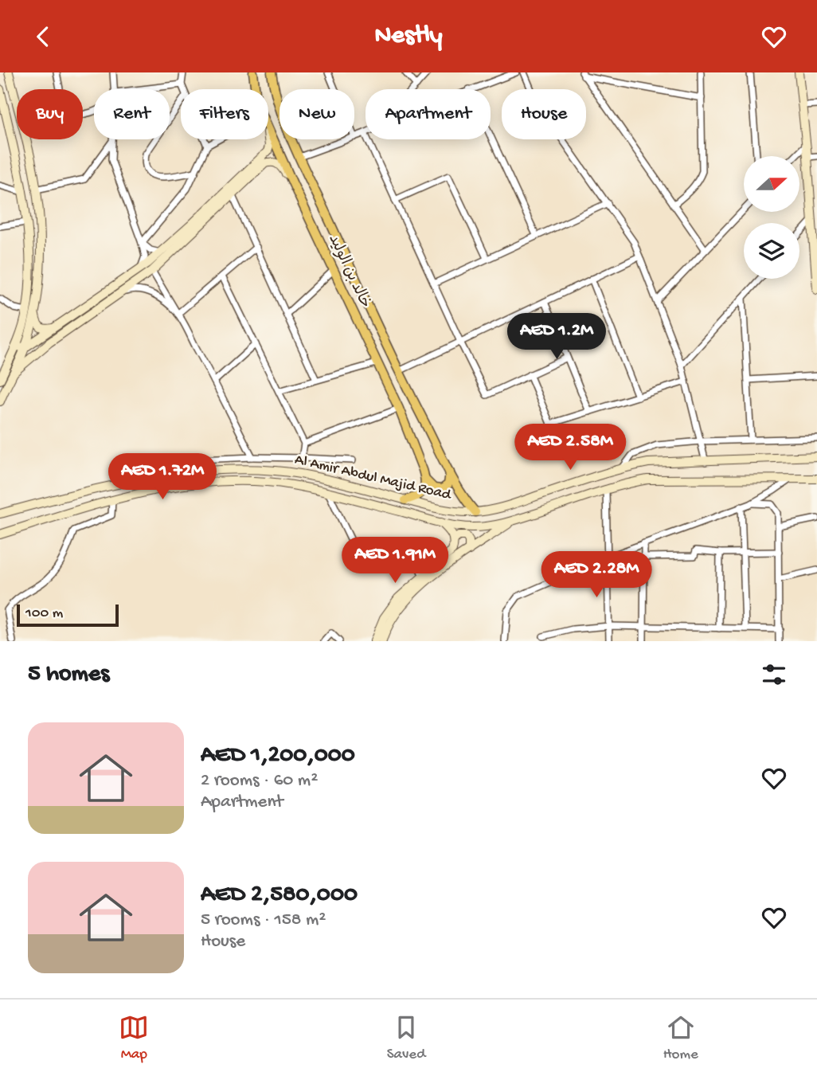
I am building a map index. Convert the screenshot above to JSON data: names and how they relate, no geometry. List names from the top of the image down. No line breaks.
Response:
{"streets":{"main road":["خالد بن الوليد","Al Amir Abdul Majid Road"]},"crossings":[["خالد بن الوليد","Al Amir Abdul Majid Road"]],"scale_bar":"100 m","north":"right","page":{"header":"Nestly","chip":["Buy","Rent","Filters","New","Apartment","House"],"price":["AED 1.2M","AED 2.58M","AED 1.72M","AED 1.91M","AED 2.28M"],"scale":"100 m","heading":"5 homes","list":[{"name":"AED 1,200,000","note":"2 rooms · 60 m² · Apartment"},{"name":"AED 2,580,000","note":"5 rooms · 158 m² · House"}],"tabs":["Map","Saved","Home"]}}
